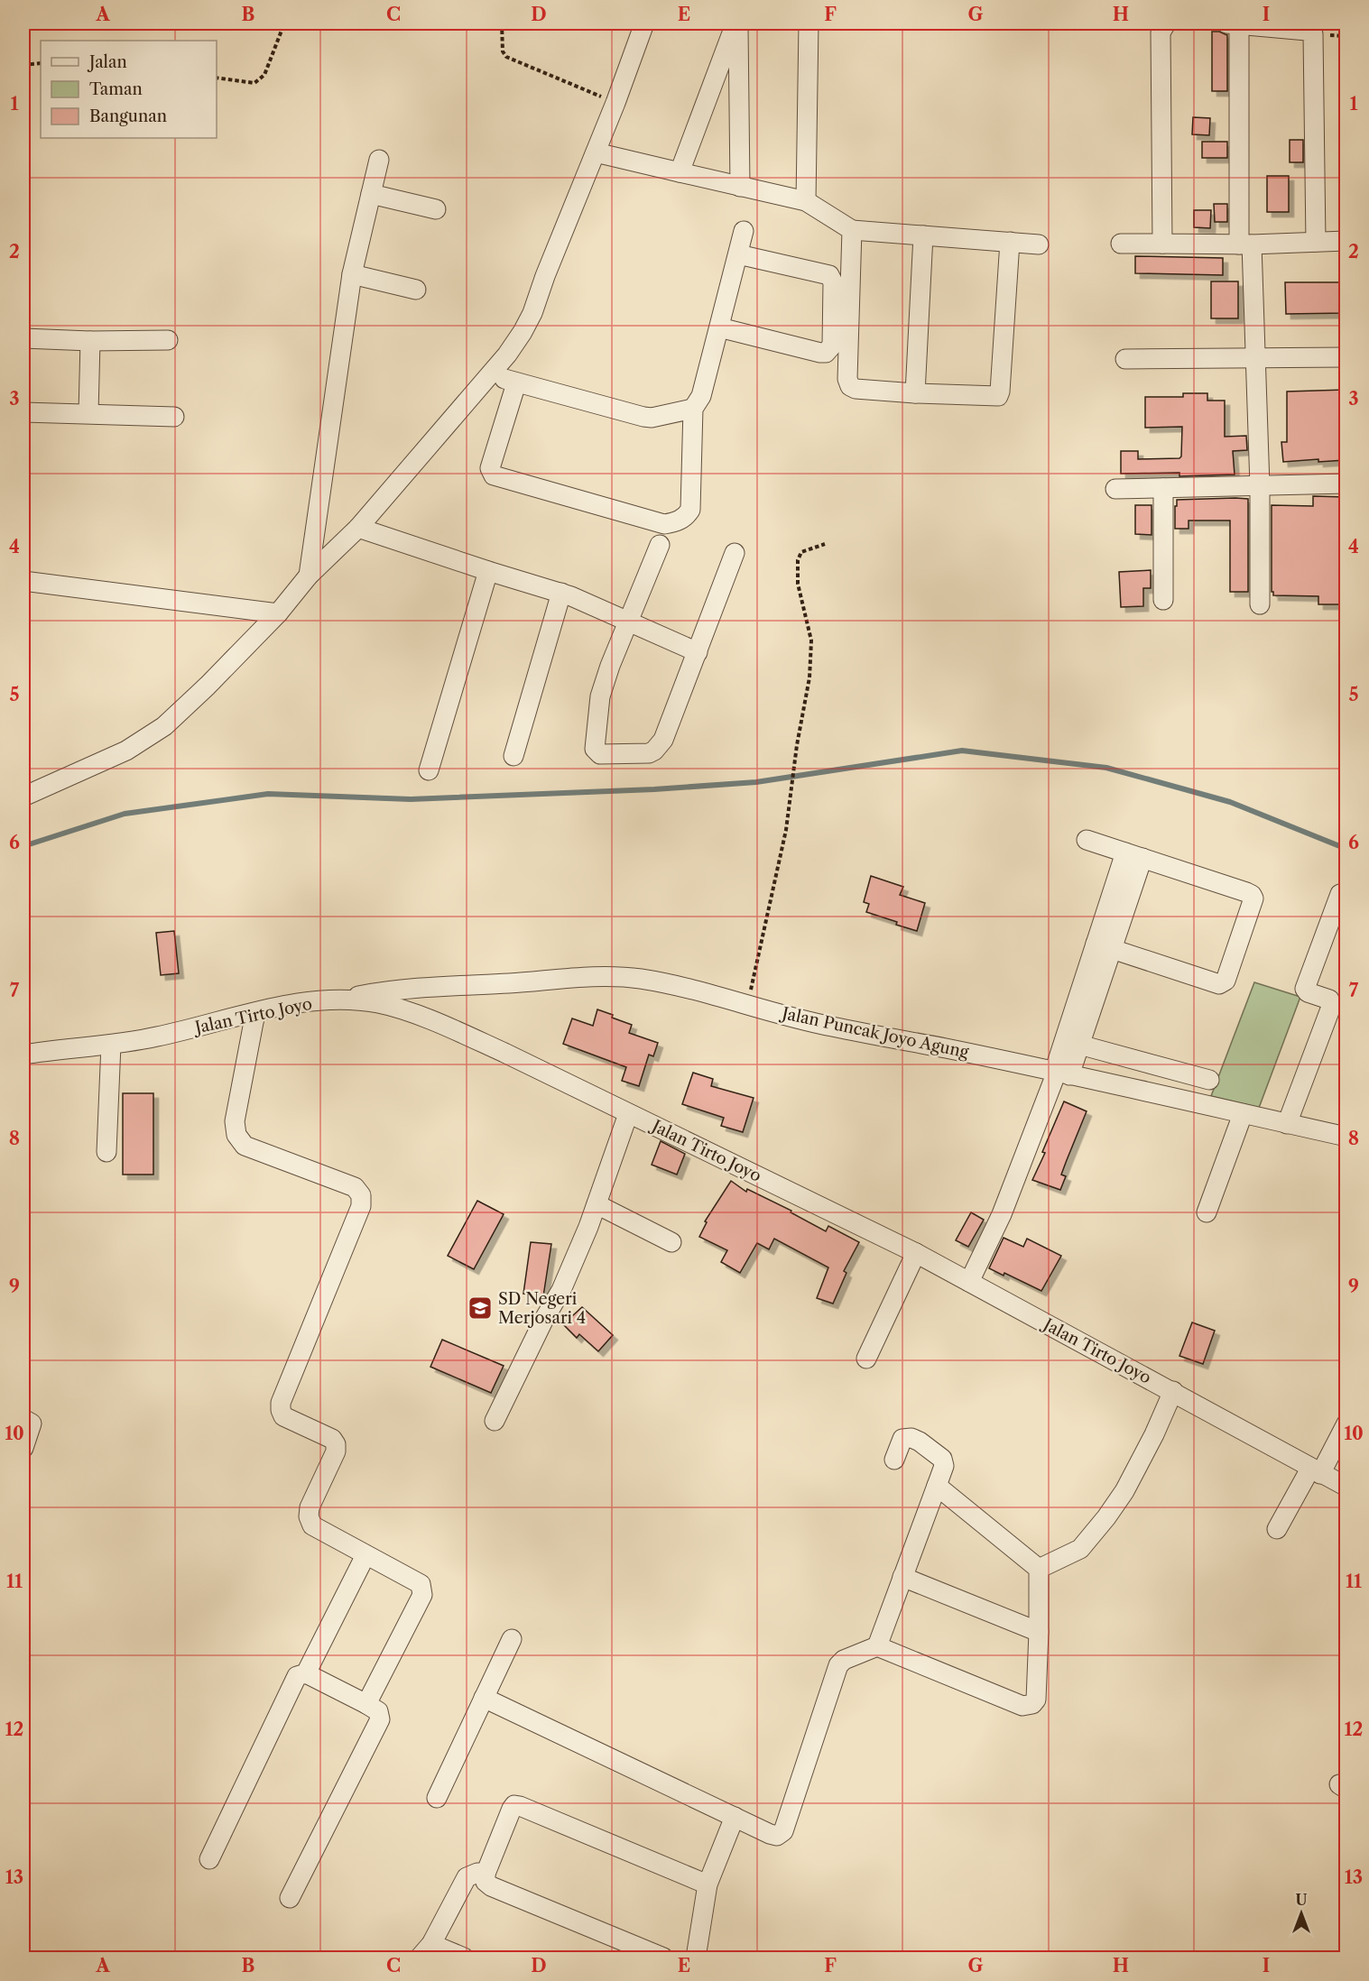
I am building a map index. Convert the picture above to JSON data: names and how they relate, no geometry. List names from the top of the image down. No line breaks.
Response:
{"streets":{"street":["Jalan Tirto Joyo","Jalan Puncak Joyo Agung"]},"crossings":[["Jalan Tirto Joyo","Jalan Puncak Joyo Agung"]],"places":{"school or university":["SD Negeri Merjosari 4"]},"legend":["Jalan","Taman","Bangunan"],"north":"top","grid":{"columns":["A","B","C","D","E","F","G","H","I"],"rows":["1","2","3","4","5","6","7","8","9","10","11","12","13"]}}
